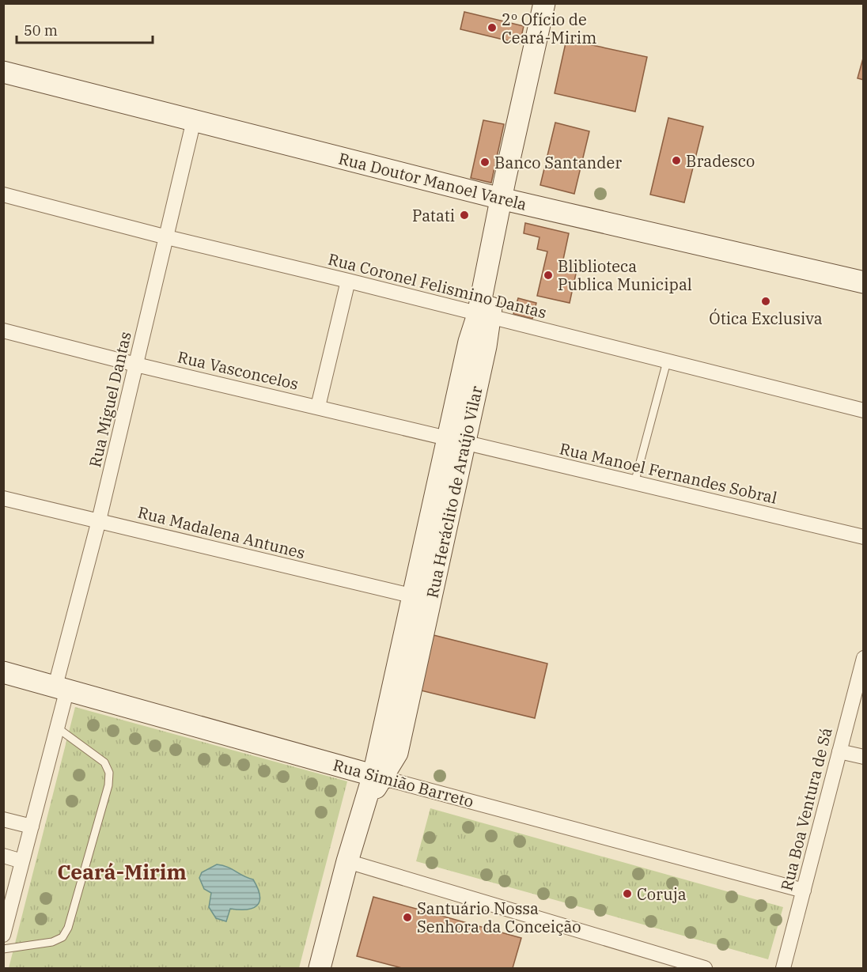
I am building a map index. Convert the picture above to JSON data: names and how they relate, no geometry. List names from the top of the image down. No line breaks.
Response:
{"streets":{"main road":["Rua Doutor Manoel Varela","Rua Heráclito de Araújo Vilar","Rua Simião Barreto"],"street":["Rua Coronel Felismino Dantas","Rua Vasconcelos","Rua Miguel Dantas","Rua Manoel Fernandes Sobral","Rua Madalena Antunes","Rua Boa Ventura de Sá"]},"crossings":[["Rua Doutor Manoel Varela","Rua Miguel Dantas"],["Rua Doutor Manoel Varela","Rua Heráclito de Araújo Vilar"],["Rua Coronel Felismino Dantas","Rua Miguel Dantas"],["Rua Coronel Felismino Dantas","Rua Heráclito de Araújo Vilar"],["Rua Vasconcelos","Rua Miguel Dantas"],["Rua Vasconcelos","Rua Manoel Fernandes Sobral"],["Rua Vasconcelos","Rua Heráclito de Araújo Vilar"],["Rua Miguel Dantas","Rua Madalena Antunes"],["Rua Miguel Dantas","Rua Simião Barreto"],["Rua Manoel Fernandes Sobral","Rua Heráclito de Araújo Vilar"],["Rua Heráclito de Araújo Vilar","Rua Madalena Antunes"],["Rua Heráclito de Araújo Vilar","Rua Simião Barreto"],["Rua Simião Barreto","Rua Boa Ventura de Sá"]],"districts":["Ceará-Mirim"],"places":["2º Ofício de Ceará-Mirim","Bradesco","Banco Santander","Patati","Bliblioteca Publica Municipal","Ótica Exclusiva","Coruja","Santuário Nossa Senhora da Conceição"],"scale_bar":"50 m"}
